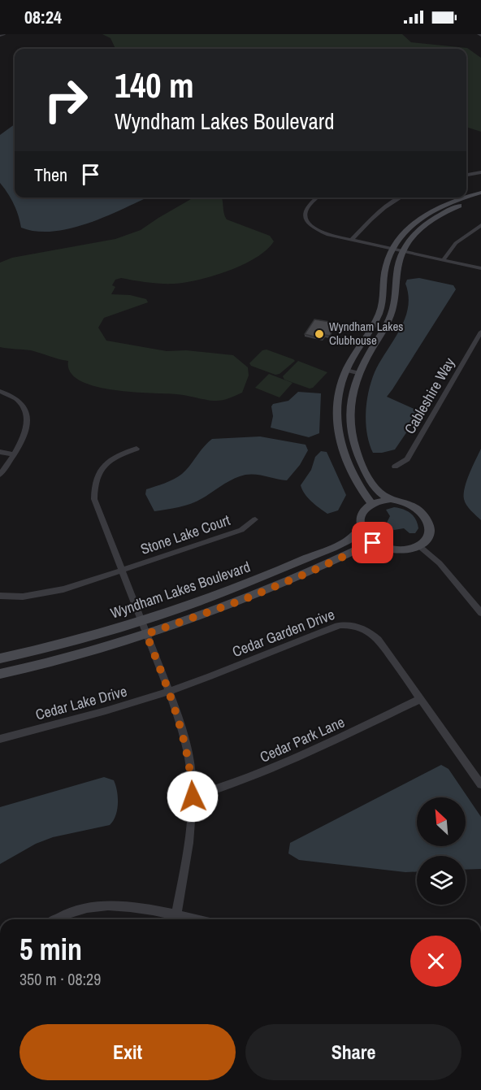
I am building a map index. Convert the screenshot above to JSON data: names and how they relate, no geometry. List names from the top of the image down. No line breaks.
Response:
{"streets":{"street":["Cableshire Way","Stone Lake Court","Wyndham Lakes Boulevard","Cedar Garden Drive","Cedar Lake Drive","Cedar Park Lane"]},"crossings":[["Cedar Garden Drive","Cedar Lake Drive"],["Cedar Garden Drive","Cedar Park Lane"]],"places":["Wyndham Lakes Clubhouse"],"north":"top left","page":{"status":"08:24","turn":["140 m","Wyndham Lakes Boulevard"],"then":"Then","heading":["5 min","350 m · 08:29"],"buttons":["Exit","Share"]}}
